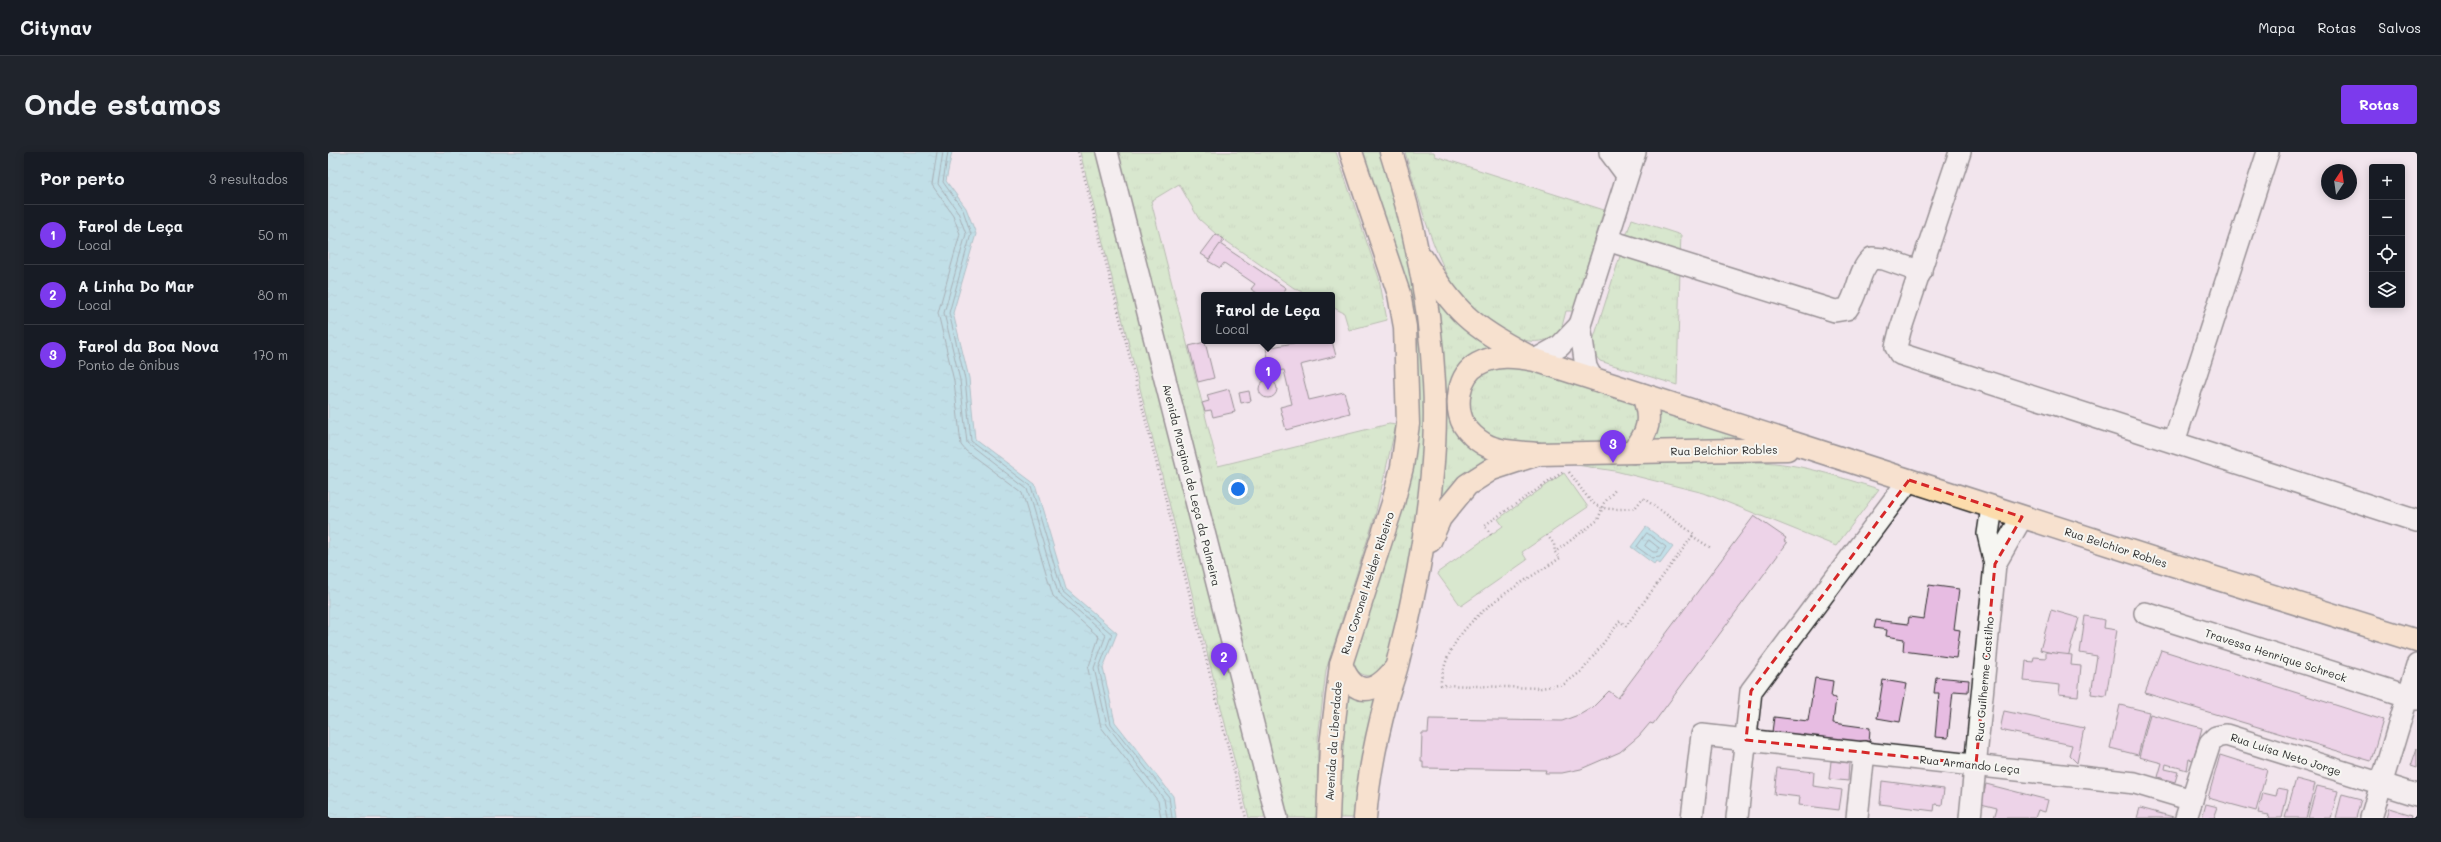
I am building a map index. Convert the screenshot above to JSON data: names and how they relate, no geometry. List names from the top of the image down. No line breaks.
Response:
{"streets":{"main road":["Rua Belchior Robles","Rua Coronel Hélder Ribeiro","Avenida da Liberdade"],"street":["Avenida Marginal de Leça da Palmeira","Travessa Henrique Schreck","Rua Guilherme Castilho","Rua Luísa Neto Jorge","Rua Armando Leça"]},"crossings":[["Rua Belchior Robles","Rua Coronel Hélder Ribeiro"],["Rua Belchior Robles","Rua Guilherme Castilho"],["Rua Coronel Hélder Ribeiro","Avenida da Liberdade"],["Rua Guilherme Castilho","Rua Armando Leça"],["Rua Luísa Neto Jorge","Rua Armando Leça"]],"north":"top","page":{"header":"Citynav","nav":["Mapa","Rotas","Salvos"],"buttons":"Rotas","title":"Onde estamos","heading":["Por perto","3 resultados"],"map_buttons":["+","−"],"list":[{"mark":"1","name":"Farol de Leça","note":"Local","value":"50 m"},{"mark":"2","name":"A Linha Do Mar","note":"Local","value":"80 m"},{"mark":"3","name":"Farol da Boa Nova","note":"Ponto de ônibus","value":"170 m"}],"popup":["Farol de Leça","Local"],"pins":["1","3","2"]}}
